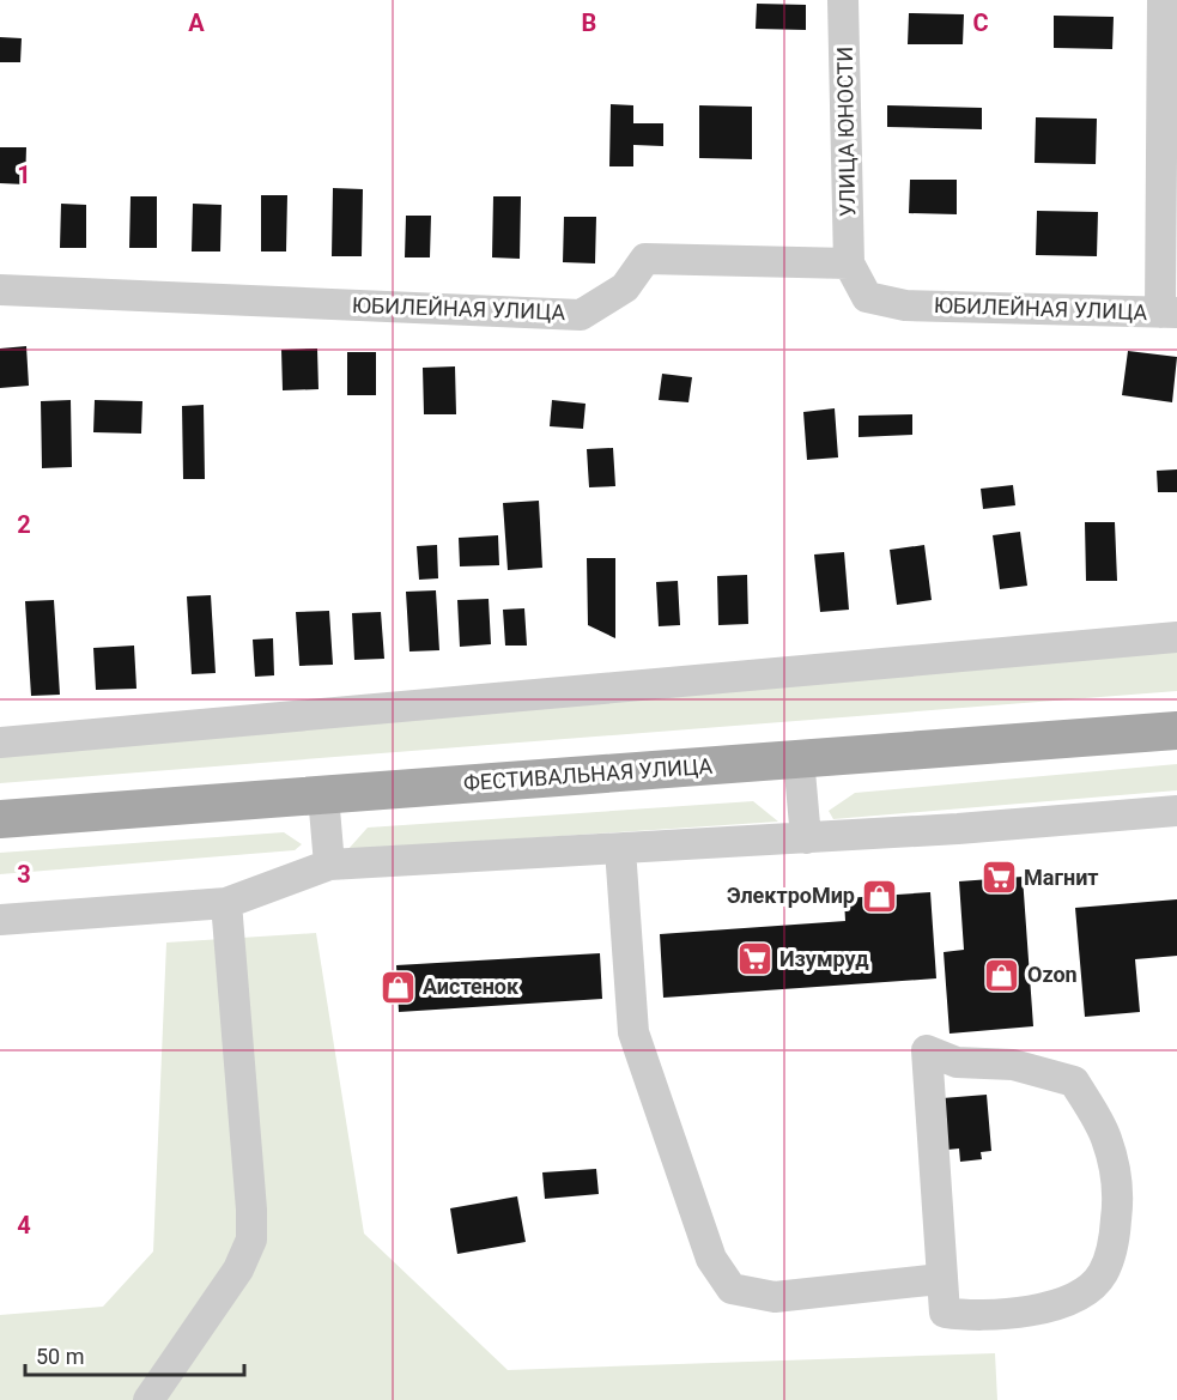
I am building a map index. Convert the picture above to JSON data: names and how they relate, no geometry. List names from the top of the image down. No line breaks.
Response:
{"streets":{"main road":["ФЕСТИВАЛЬНАЯ УЛИЦА"],"street":["УЛИЦА ЮНОСТИ","ЮБИЛЕЙНАЯ УЛИЦА"]},"crossings":[["УЛИЦА ЮНОСТИ","ЮБИЛЕЙНАЯ УЛИЦА"]],"places":{"supermarket":["Магнит","Изумруд"],"shop":["ЭлектроМир","Ozon","Аистенок"]},"scale_bar":"50 m","grid":{"columns":["A","B","C"],"rows":["1","2","3","4"]}}
